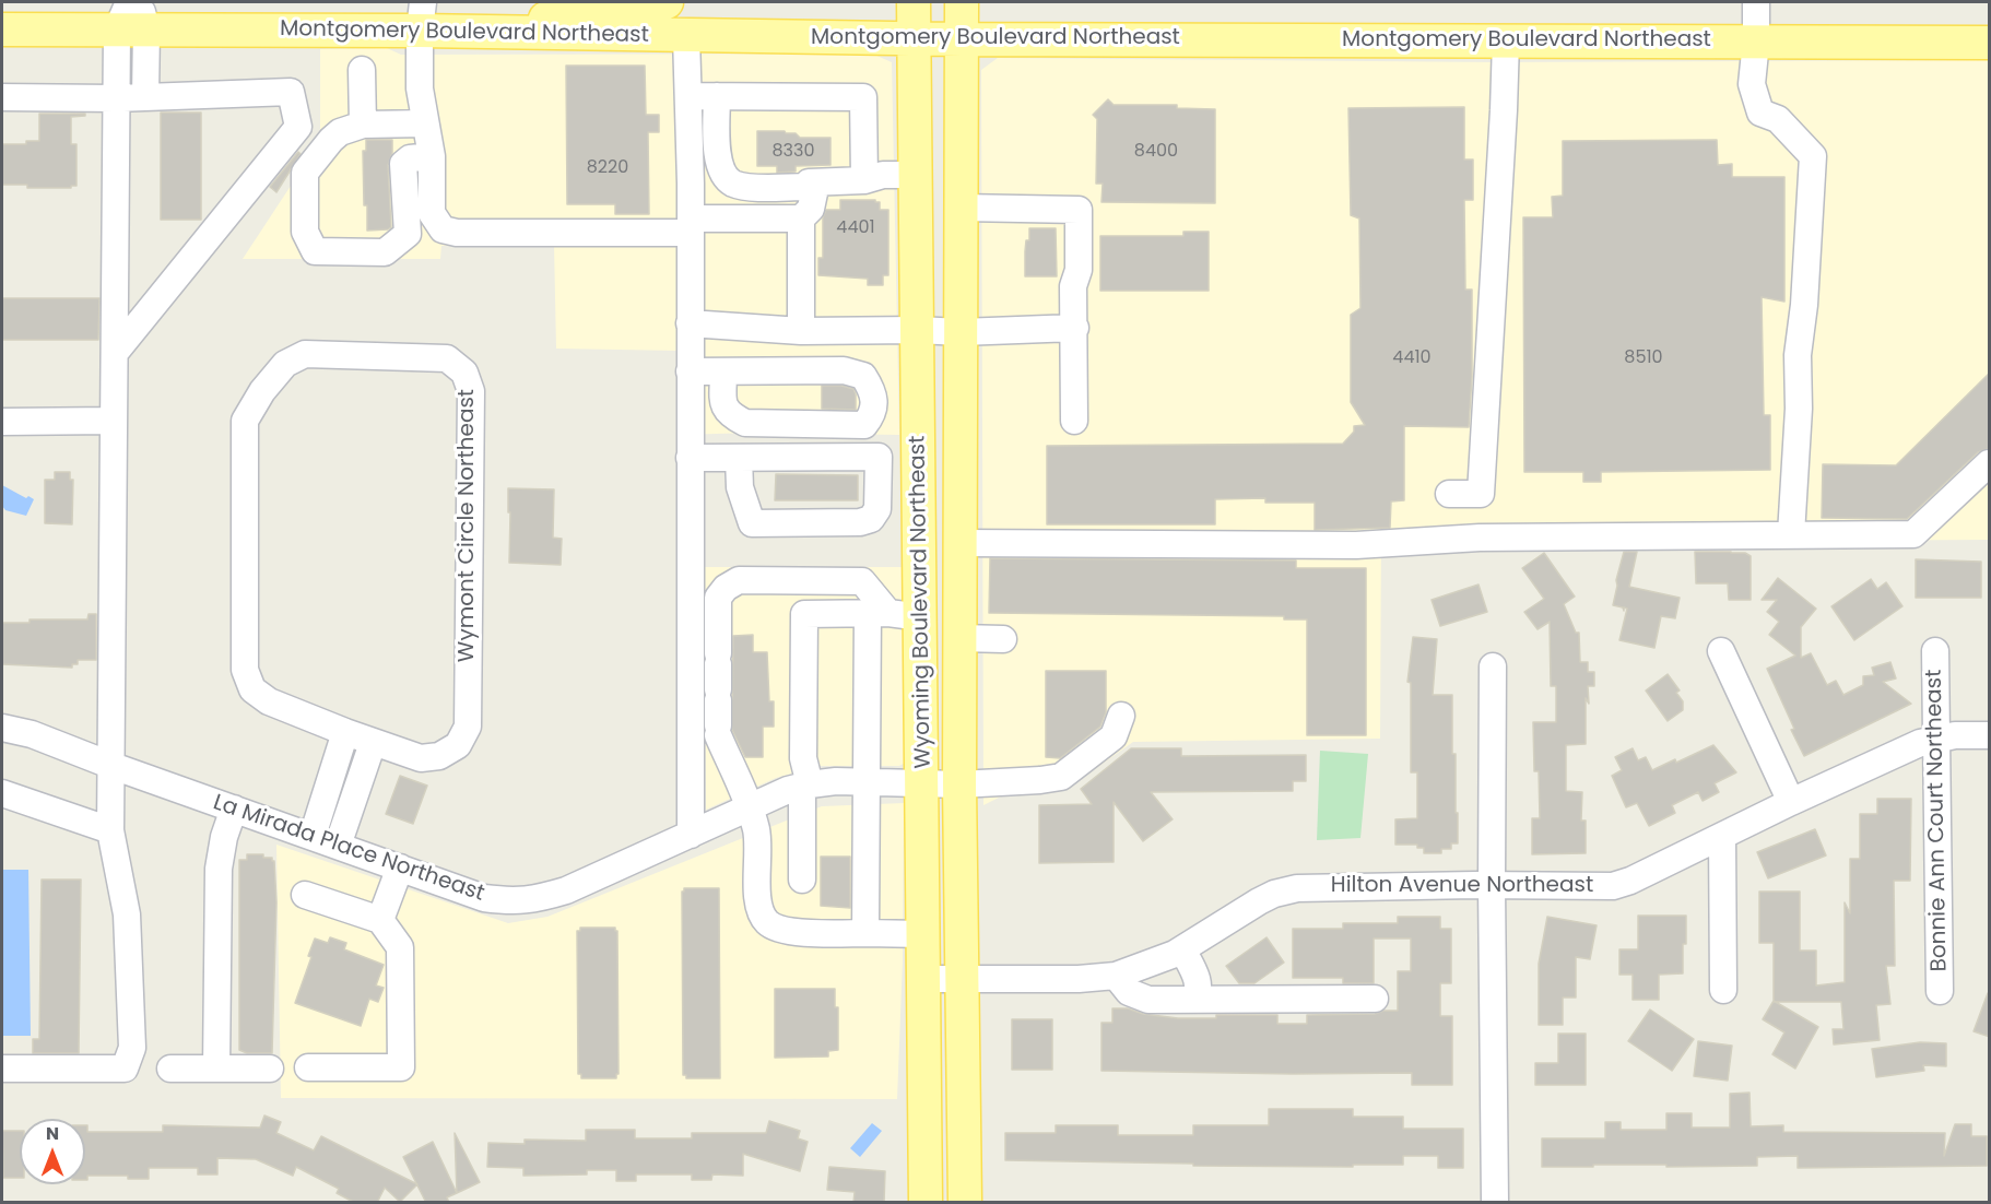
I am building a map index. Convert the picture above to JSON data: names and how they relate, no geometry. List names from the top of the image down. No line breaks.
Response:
{"streets":{"main road":["Montgomery Boulevard Northeast","Wyoming Boulevard Northeast"],"street":["Wymont Circle Northeast","Bonnie Ann Court Northeast","La Mirada Place Northeast","Hilton Avenue Northeast"]},"crossings":[["Montgomery Boulevard Northeast","Wyoming Boulevard Northeast"],["Wyoming Boulevard Northeast","La Mirada Place Northeast"],["Wyoming Boulevard Northeast","Hilton Avenue Northeast"],["Bonnie Ann Court Northeast","Hilton Avenue Northeast"]],"house_numbers":["8330","8400","8220","4401","4410","8510"],"north":"top"}
